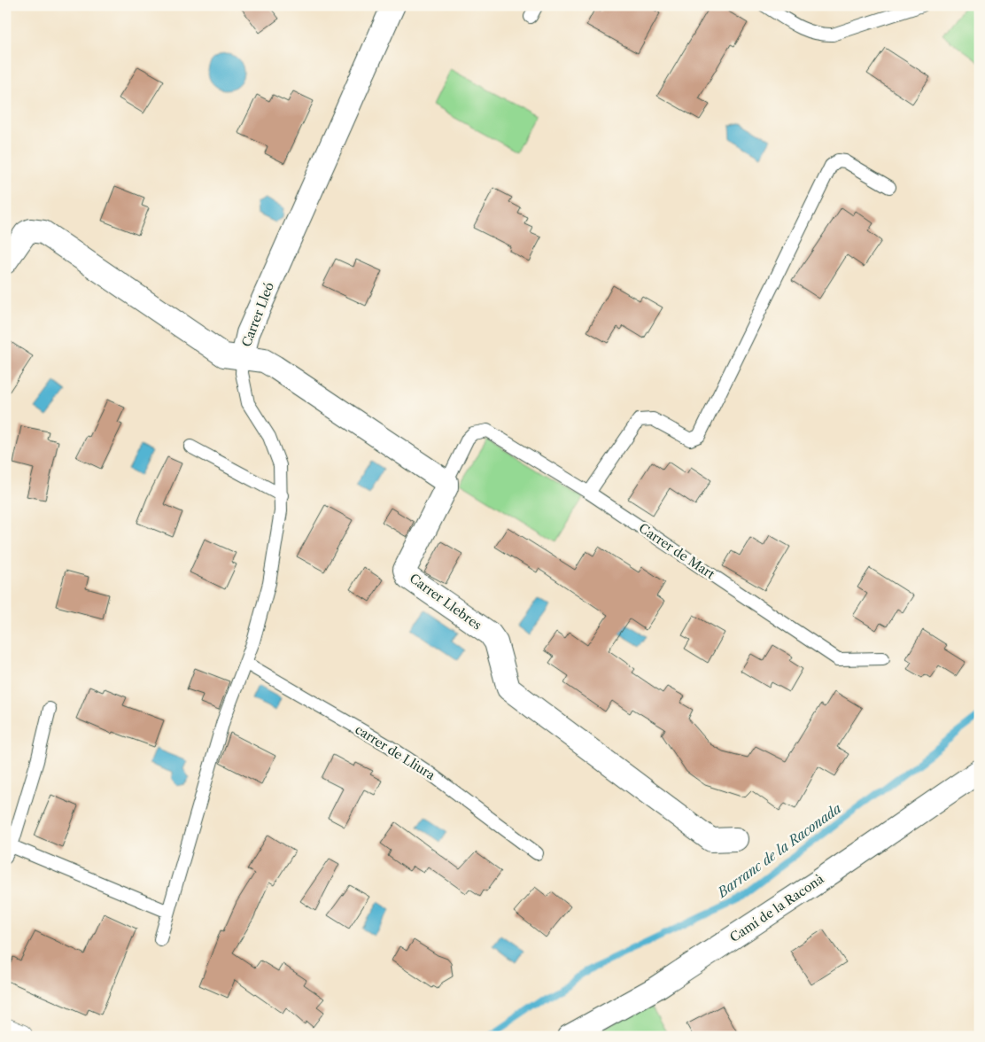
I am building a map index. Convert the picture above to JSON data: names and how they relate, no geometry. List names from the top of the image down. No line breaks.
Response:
{"streets":{"street":["Carrer Lleó","Carrer Llebres","Camí de la Raconà"],"lane":["Carrer de Mart","carrer de Lliura"]},"crossings":[["Carrer de Mart","Carrer Llebres"]],"water":["Barranc de la Raconada"]}
